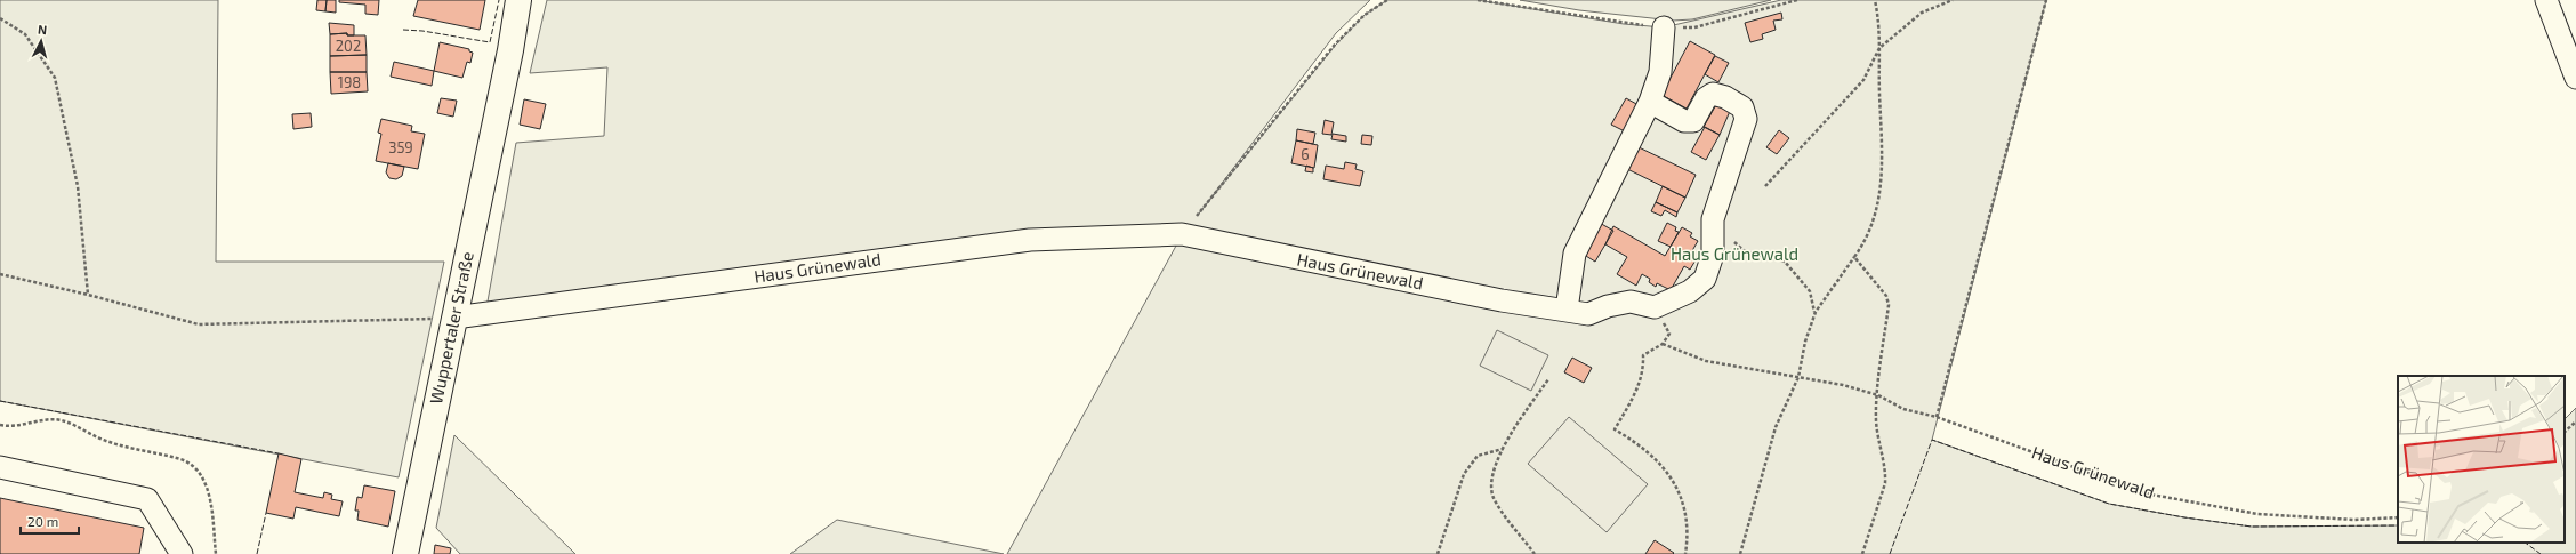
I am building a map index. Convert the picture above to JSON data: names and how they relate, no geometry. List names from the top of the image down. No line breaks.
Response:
{"streets":{"main road":["Wuppertaler Straße"],"street":["Haus Grünewald"]},"crossings":[["Haus Grünewald","Wuppertaler Straße"]],"parks":["Haus Grünewald"],"house_numbers":["202","198","359","6"],"scale_bar":"20 m","north":"top"}
